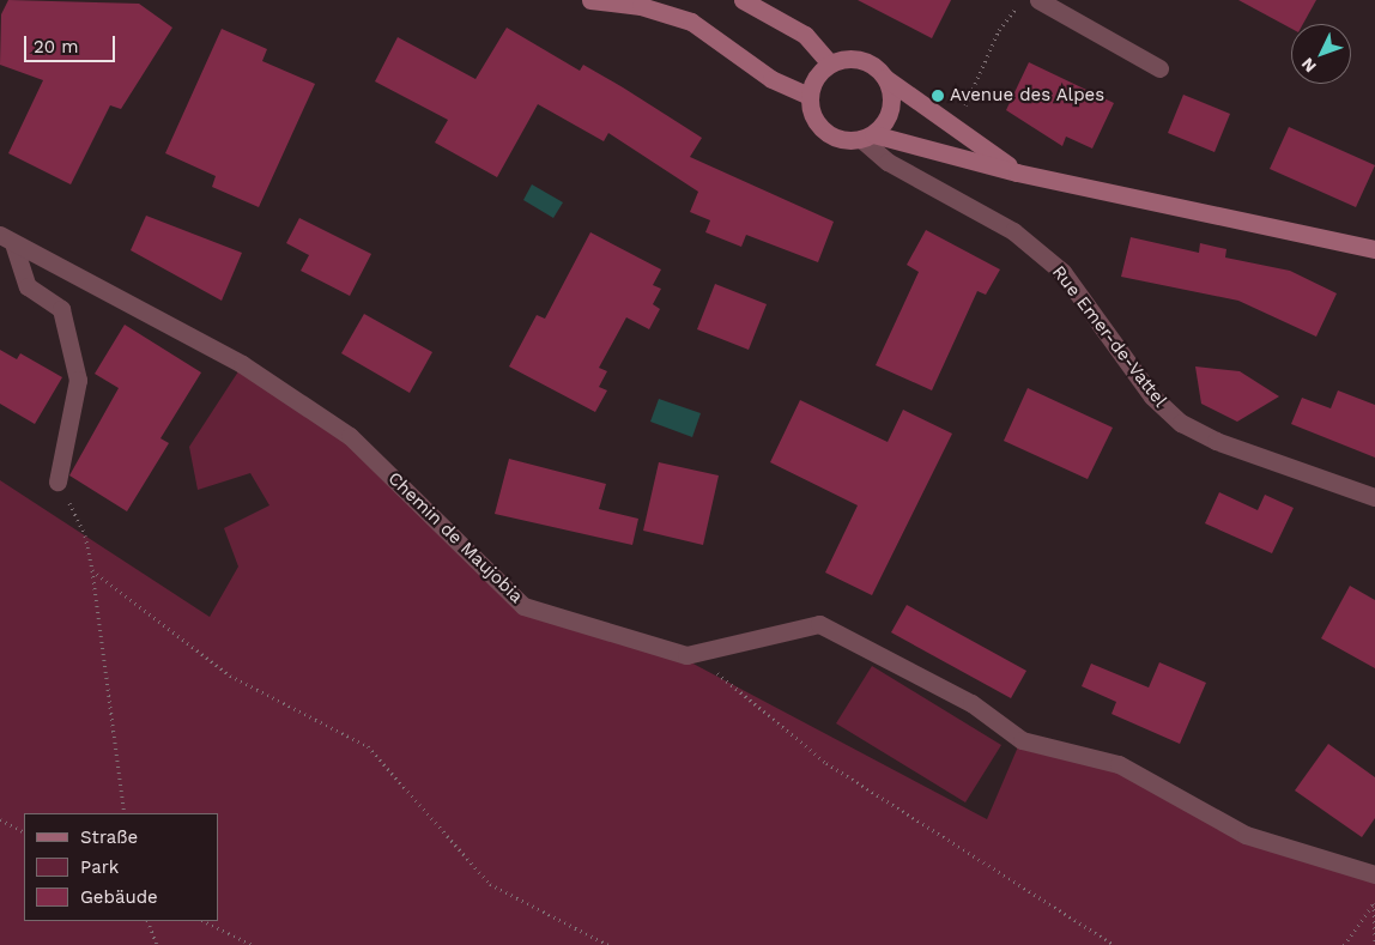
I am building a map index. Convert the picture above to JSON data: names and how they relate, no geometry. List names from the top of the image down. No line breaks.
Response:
{"streets":{"street":["Rue Emer-de-Vattel","Chemin de Maujobia"]},"places":["Avenue des Alpes"],"legend":["Straße","Park","Gebäude"],"scale_bar":"20 m","north":"bottom left"}
